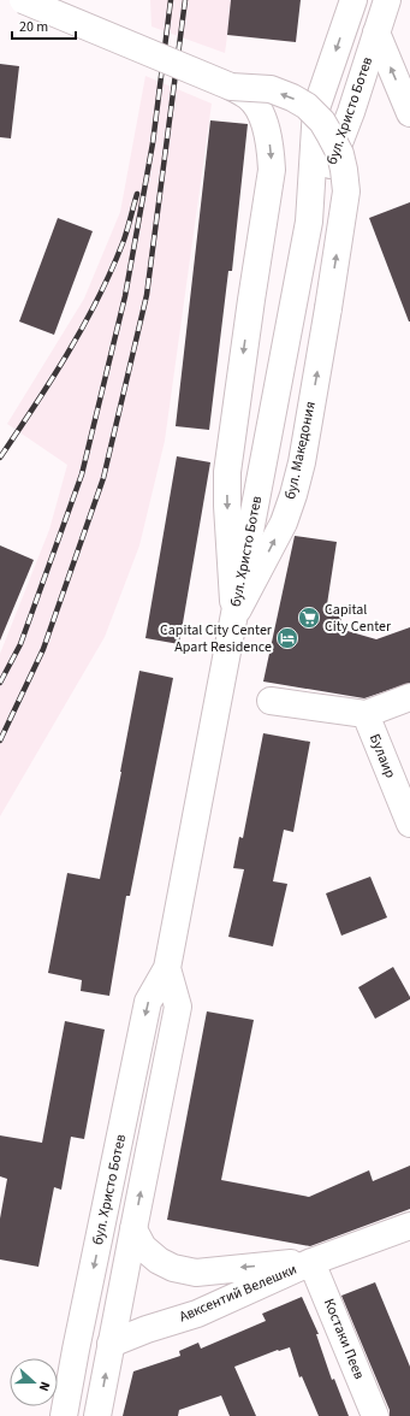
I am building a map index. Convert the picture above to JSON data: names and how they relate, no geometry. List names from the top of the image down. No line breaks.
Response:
{"streets":{"street":["бул. Христо Ботев","бул. Македония","Булаир","Авксентий Велешки","Костаки Пеев"]},"crossings":[["бул. Христо Ботев","бул. Македония"],["бул. Христо Ботев","Авксентий Велешки"],["Авксентий Велешки","Костаки Пеев"]],"places":{"supermarket":["Capital City Center"],"hotel":["Capital City Center Apart Residence"]},"scale_bar":"20 m","north":"right"}
